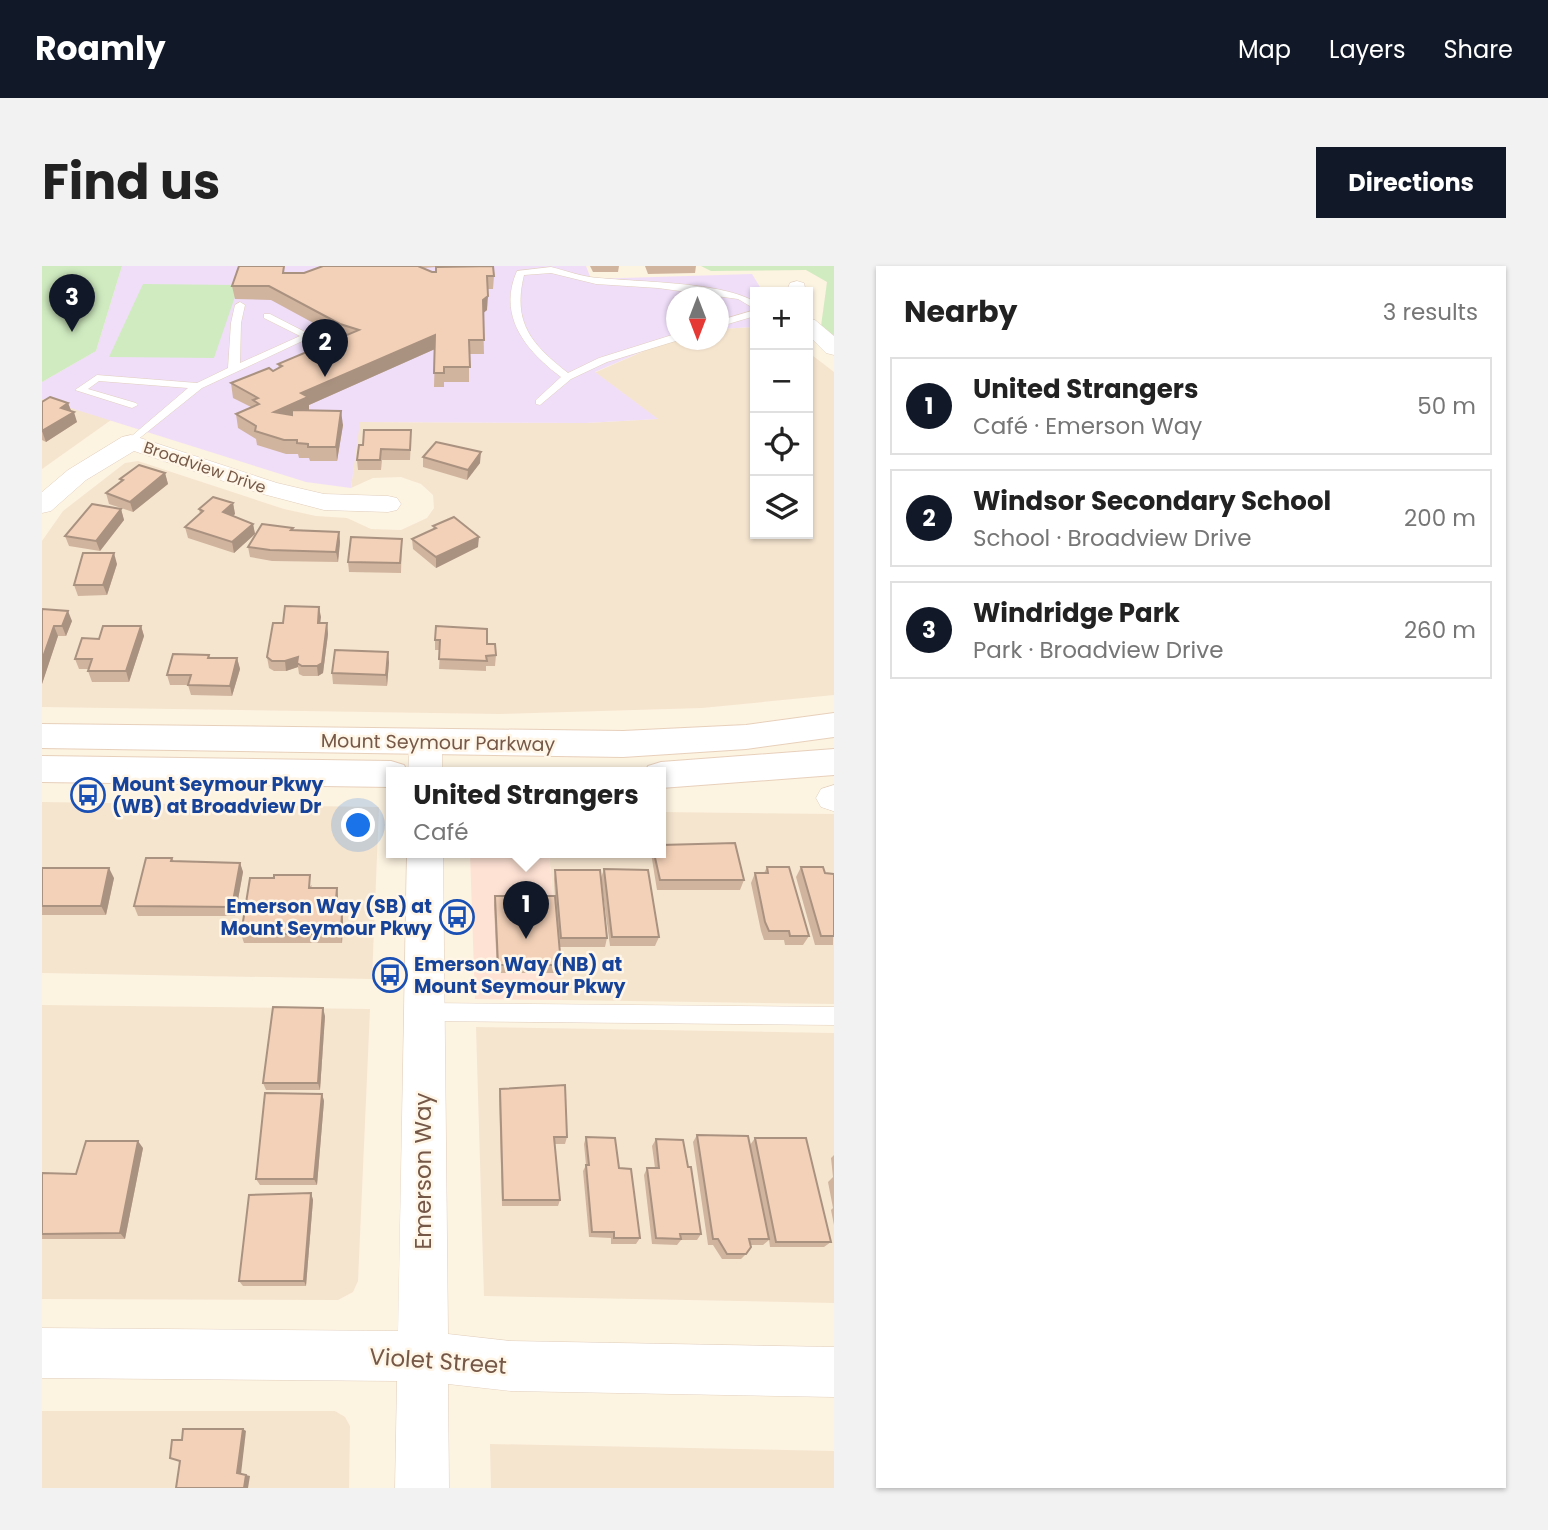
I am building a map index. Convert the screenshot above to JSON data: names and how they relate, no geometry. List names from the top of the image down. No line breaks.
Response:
{"streets":{"main road":["Mount Seymour Parkway"],"street":["Broadview Drive","Emerson Way","Violet Street"]},"crossings":[["Emerson Way","Violet Street"]],"places":{"bus stop":["Mount Seymour Pkwy (WB) at Broadview Dr","Emerson Way (SB) at Mount Seymour Pkwy","Emerson Way (NB) at Mount Seymour Pkwy"]},"north":"bottom","page":{"header":"Roamly","nav":["Map","Layers","Share"],"title":"Find us","buttons":"Directions","heading":["Nearby","3 results"],"pins":["3","2","1"],"map_buttons":["+","−"],"list":[{"mark":"1","name":"United Strangers","note":"Café · Emerson Way","value":"50 m"},{"mark":"2","name":"Windsor Secondary School","note":"School · Broadview Drive","value":"200 m"},{"mark":"3","name":"Windridge Park","note":"Park · Broadview Drive","value":"260 m"}],"popup":["United Strangers","Café"]}}
